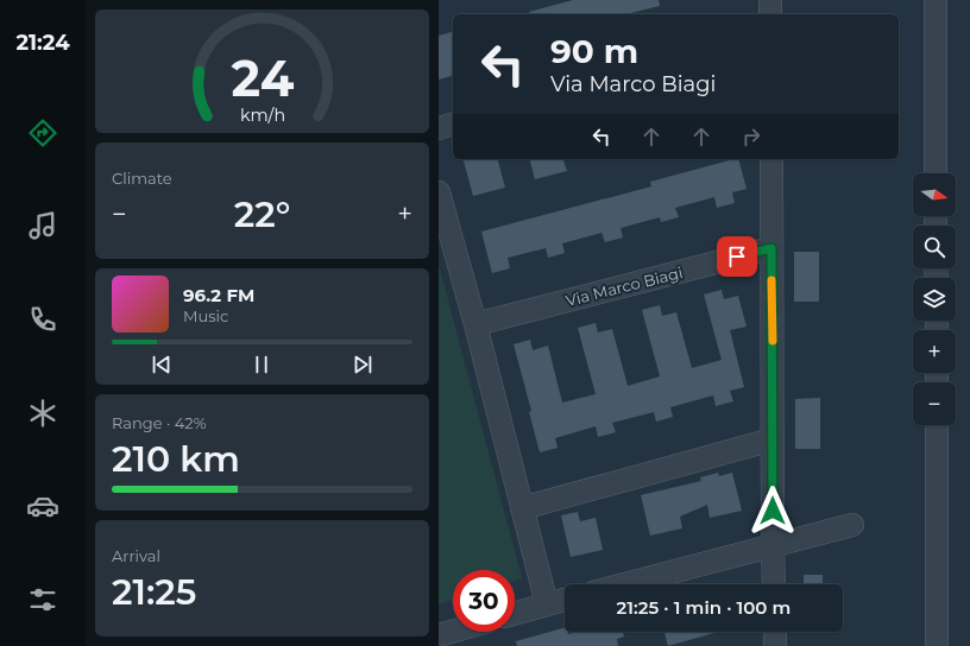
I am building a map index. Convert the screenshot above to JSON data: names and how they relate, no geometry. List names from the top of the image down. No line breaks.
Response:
{"streets":{"street":["Via Marco Biagi"]},"north":"right","page":{"tabs":"21:24","turn":["90 m","Via Marco Biagi"],"tile":["Climate",["Range · 42%","210 km"],["Arrival","21:25"]],"map_buttons":["+","−"],"heat":["−","22°","+"],"song":["96.2 FM","Music"],"limit":"30","trip":"21:25 · 1 min · 100 m","gauge":["24","km/h"]}}
